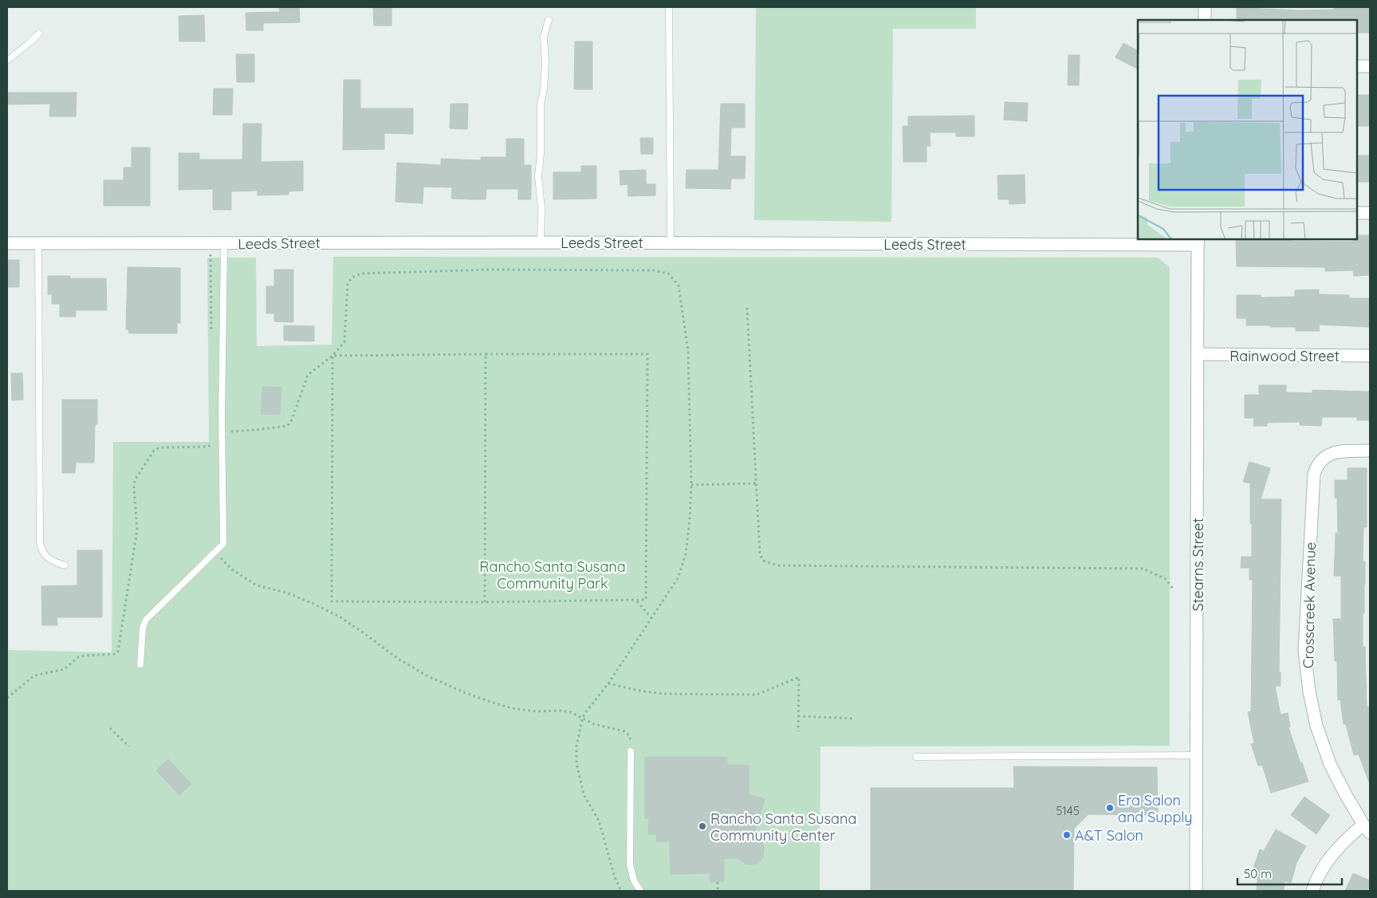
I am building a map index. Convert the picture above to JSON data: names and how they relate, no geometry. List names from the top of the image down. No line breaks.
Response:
{"streets":{"street":["Leeds Street","Rainwood Street","Stearns Street","Crosscreek Avenue"]},"crossings":[["Leeds Street","Stearns Street"],["Rainwood Street","Stearns Street"]],"parks":["Rancho Santa Susana Community Park"],"places":["Era Salon and Supply","Rancho Santa Susana Community Center","A&T Salon"],"house_numbers":["5145"],"scale_bar":"50 m"}
